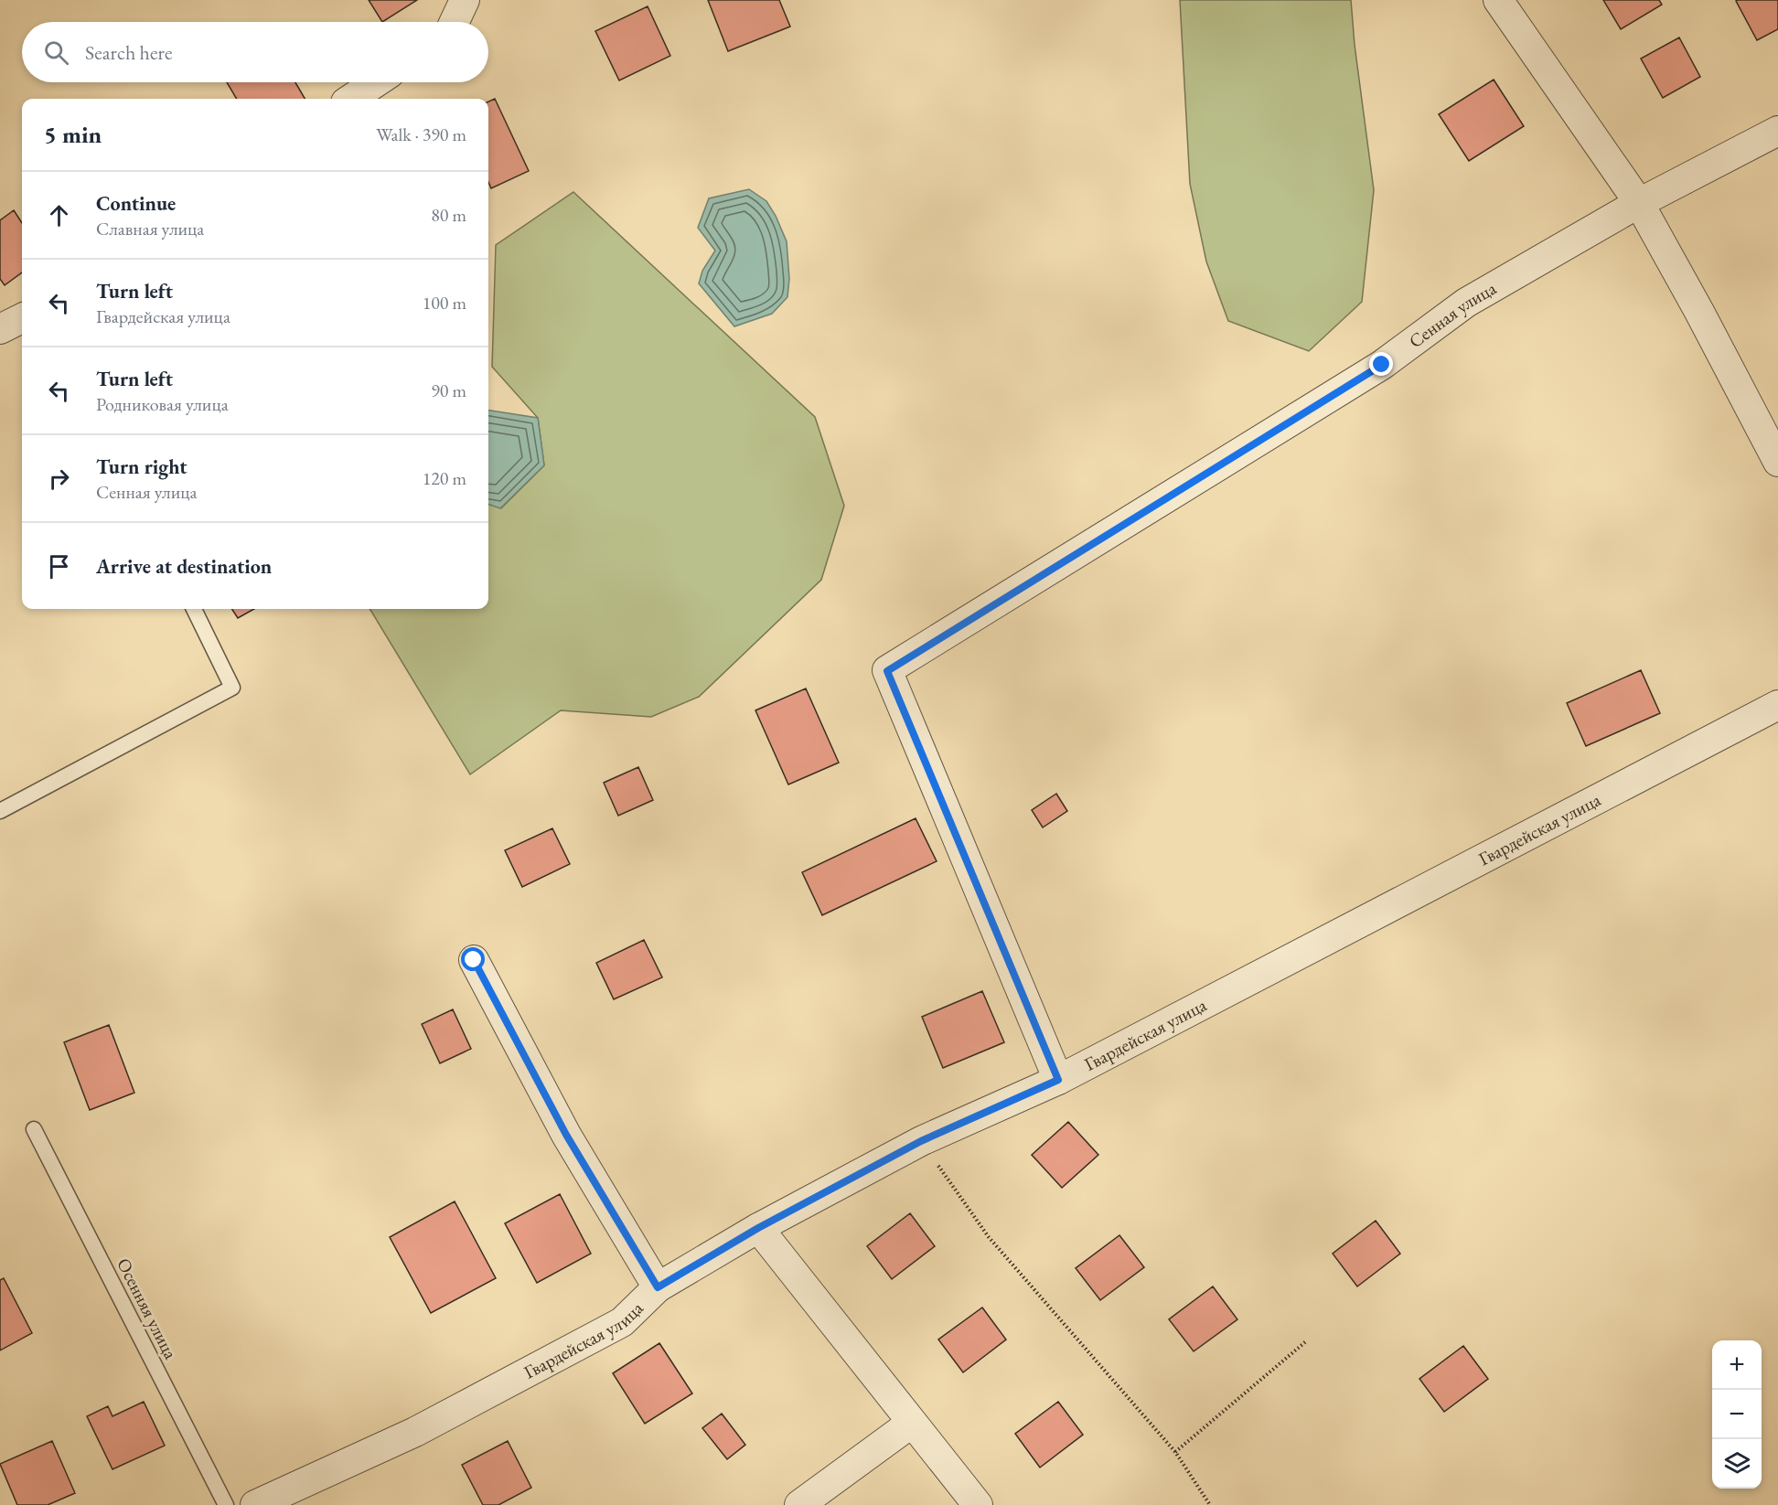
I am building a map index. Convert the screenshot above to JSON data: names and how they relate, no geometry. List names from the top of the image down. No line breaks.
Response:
{"streets":{"street":["Сенная улица","Гвардейская улица"],"lane":["Осенняя улица"]},"crossings":[["Сенная улица","Гвардейская улица"]],"page":{"search":"Search here","heading":["5 min","Walk · 390 m"],"list":[["Continue","Славная улица","80 m"],["Turn left","Гвардейская улица","100 m"],["Turn left","Родниковая улица","90 m"],["Turn right","Сенная улица","120 m"],"Arrive at destination"],"map_buttons":["+","−"]}}
